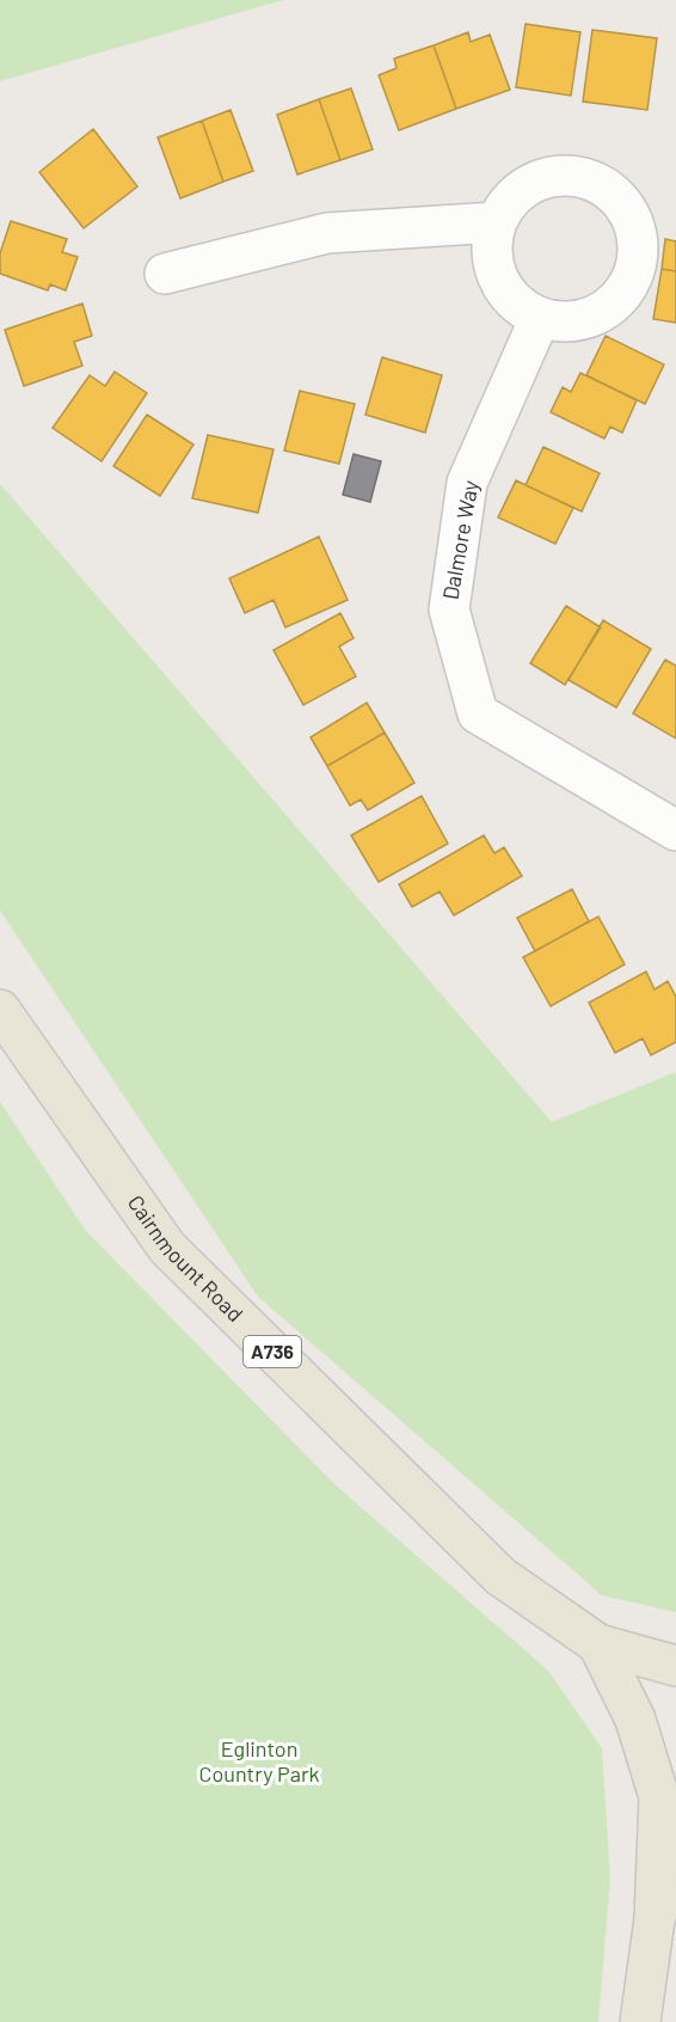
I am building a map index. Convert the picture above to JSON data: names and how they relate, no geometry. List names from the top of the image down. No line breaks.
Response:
{"streets":{"main road":["Cairnmount Road","A736"],"street":["Dalmore Way"]},"parks":["Eglinton Country Park"]}
